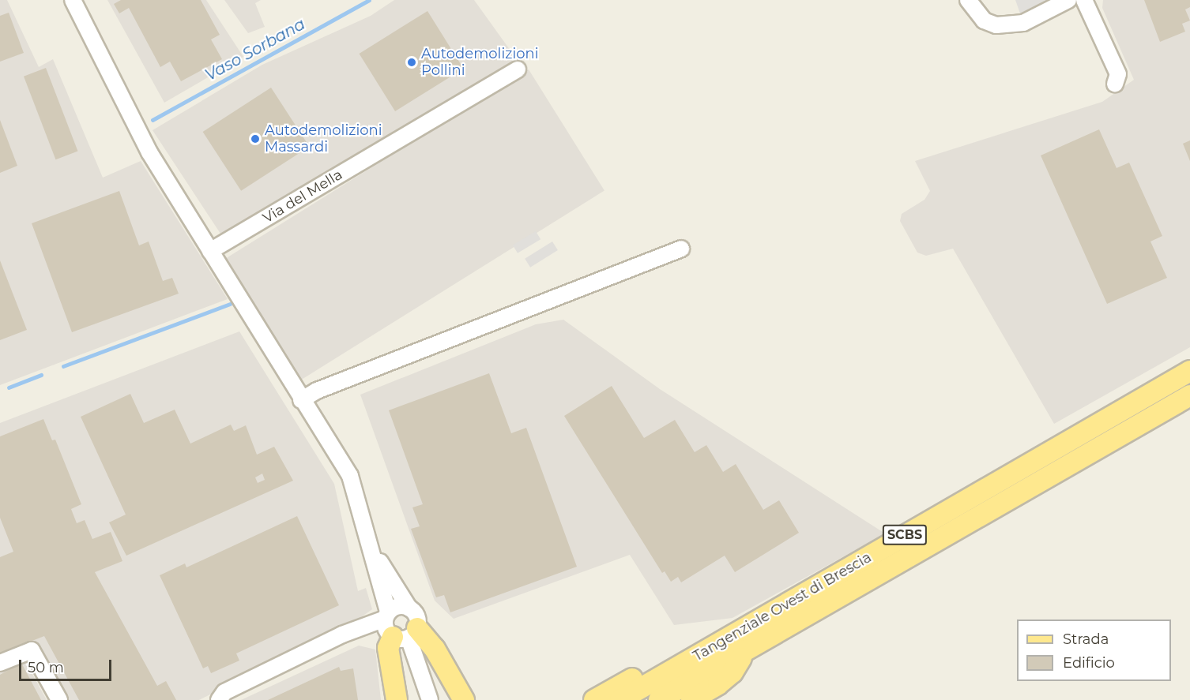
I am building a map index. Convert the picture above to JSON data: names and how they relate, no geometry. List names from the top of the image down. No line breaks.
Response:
{"streets":{"main road":["SCBS","Tangenziale Ovest di Brescia"],"street":["Via del Mella"]},"water":["Vaso Sorbana"],"places":["Autodemolizioni Pollini","Autodemolizioni Massardi"],"legend":["Strada","Edificio"],"scale_bar":"50 m"}
